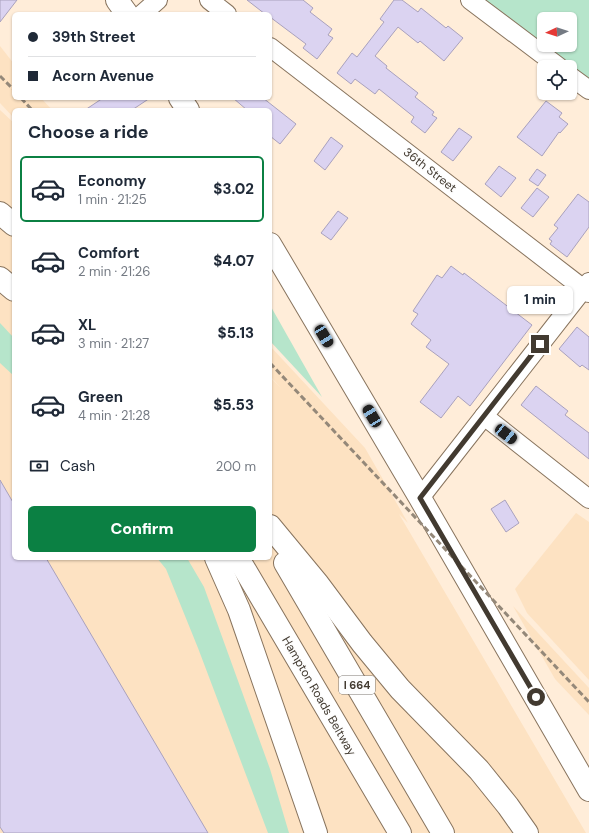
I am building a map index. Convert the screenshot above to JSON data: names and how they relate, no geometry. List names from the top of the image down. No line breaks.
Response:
{"streets":{"main road":["I 664","Hampton Roads Beltway"],"street":["36th Street"]},"north":"left","page":{"banner":["39th Street","Acorn Avenue"],"heading":"Choose a ride","list":[{"name":"Economy","note":"1 min · 21:25","value":"$3.02"},{"name":"Comfort","note":"2 min · 21:26","value":"$4.07"},{"name":"XL","note":"3 min · 21:27","value":"$5.13"},{"name":"Green","note":"4 min · 21:28","value":"$5.53"}],"bubble":"1 min","pay":["Cash","200 m"],"buttons":"Confirm"}}
